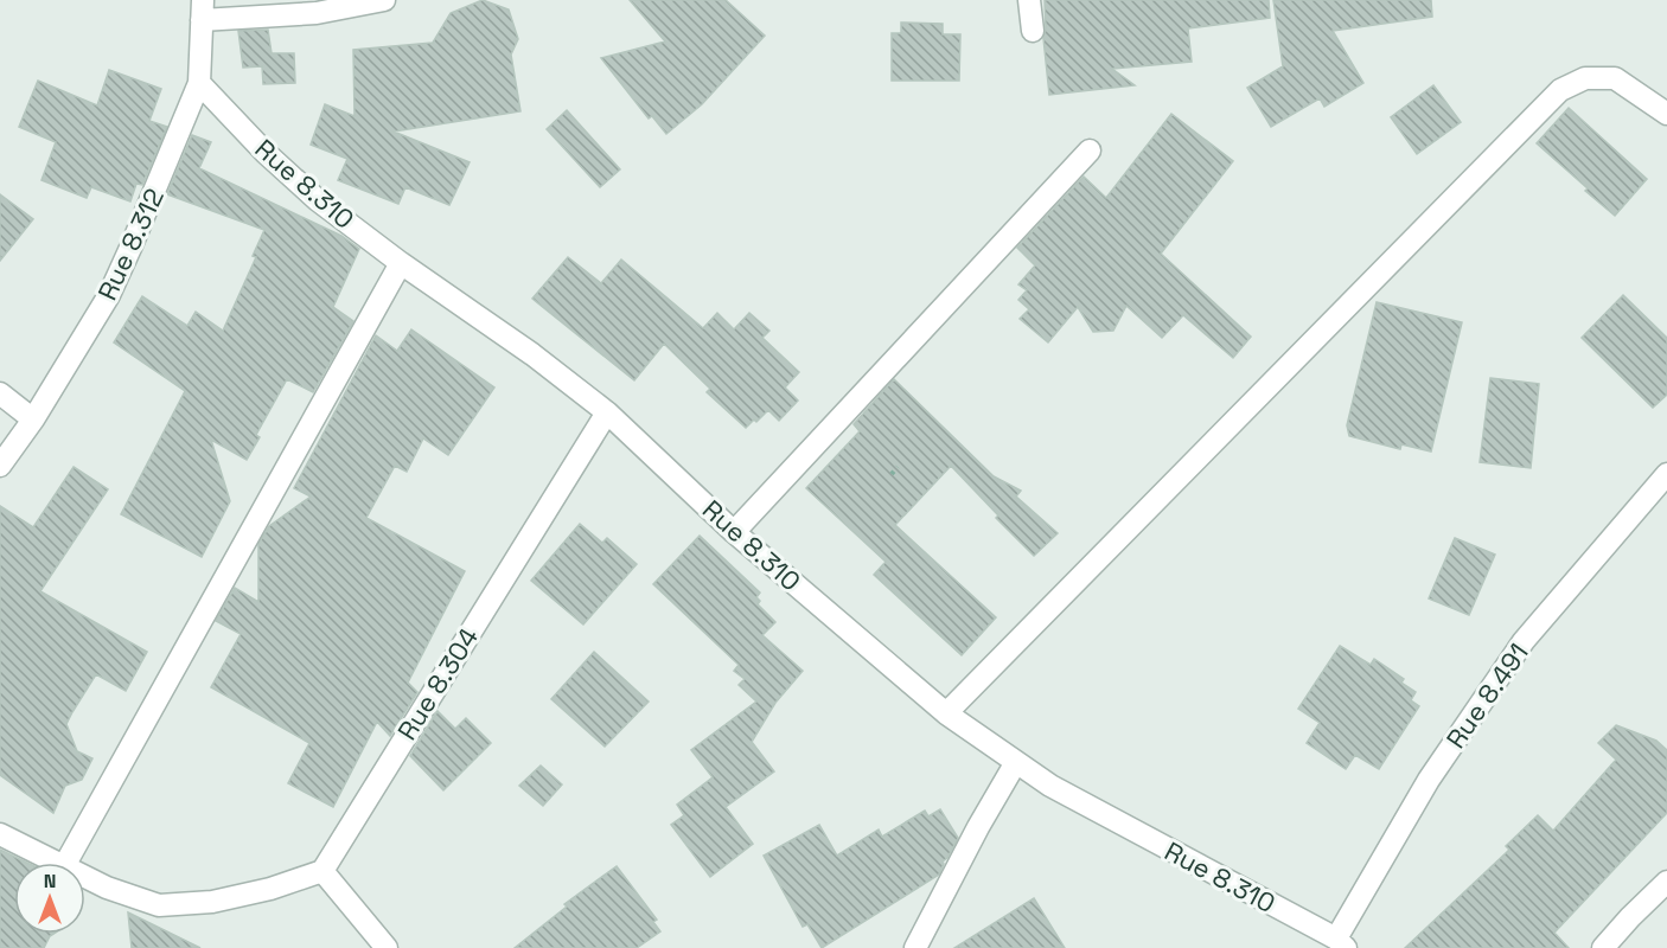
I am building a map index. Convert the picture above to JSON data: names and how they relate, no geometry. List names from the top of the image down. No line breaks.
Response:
{"streets":{"street":["Rue 8.310","Rue 8.312","Rue 8.304","Rue 8.491"]},"crossings":[["Rue 8.310","Rue 8.312"],["Rue 8.310","Rue 8.304"],["Rue 8.310","Rue 8.491"]],"north":"top"}
